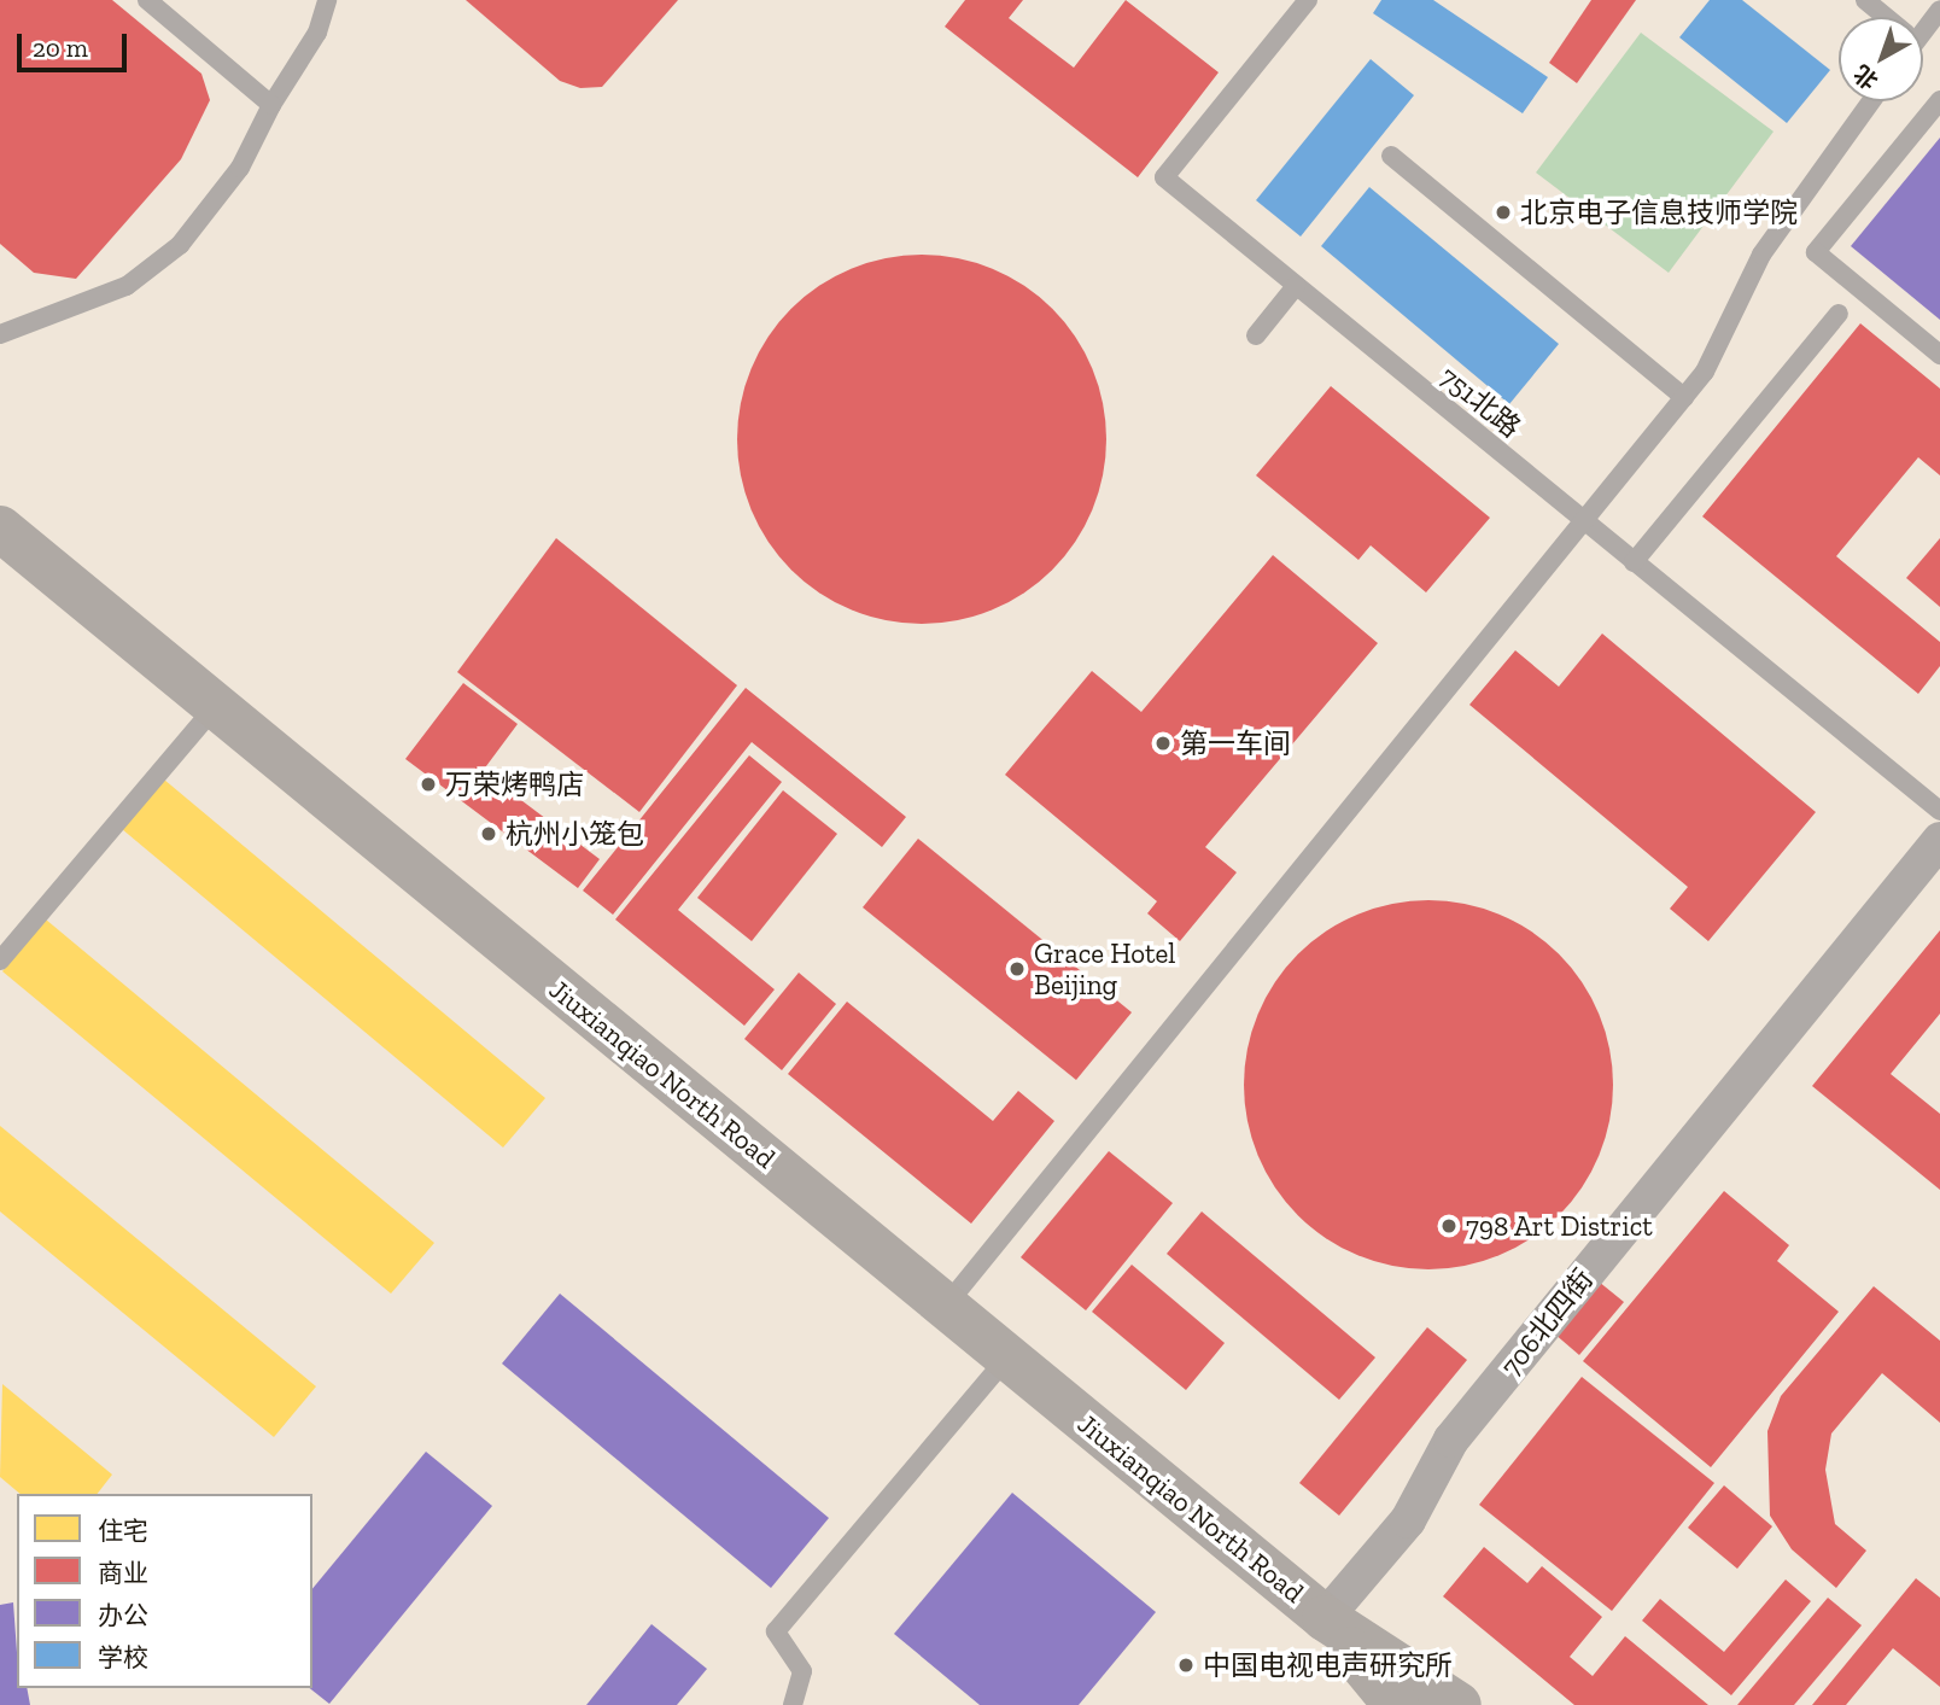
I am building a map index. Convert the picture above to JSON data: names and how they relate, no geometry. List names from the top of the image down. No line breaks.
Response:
{"streets":{"street":["Jiuxianqiao North Road","706北四街"],"lane":["751北路"]},"crossings":[["Jiuxianqiao North Road","706北四街"]],"places":["北京电子信息技师学院","第一车间","万荣烤鸭店","杭州小笼包","Grace Hotel Beijing","798 Art District","中国电视电声研究所"],"legend":["住宅","商业","办公","学校"],"scale_bar":"20 m","north":"bottom left"}
